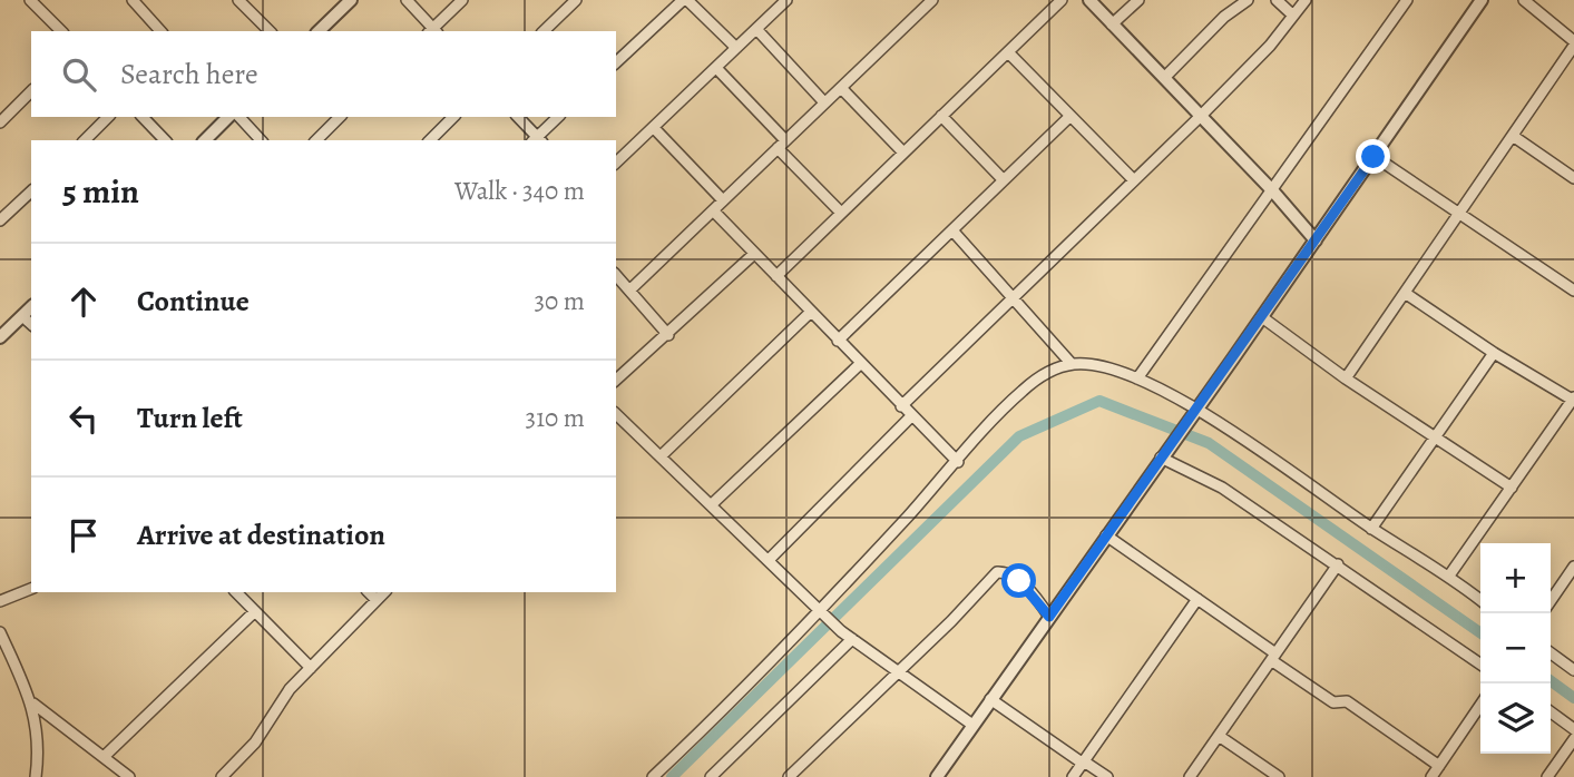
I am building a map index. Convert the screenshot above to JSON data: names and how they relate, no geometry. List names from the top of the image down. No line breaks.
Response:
{"page":{"search":"Search here","heading":["5 min","Walk · 340 m"],"list":[["Continue","30 m"],["Turn left","310 m"],"Arrive at destination"],"map_buttons":["+","−"]}}
